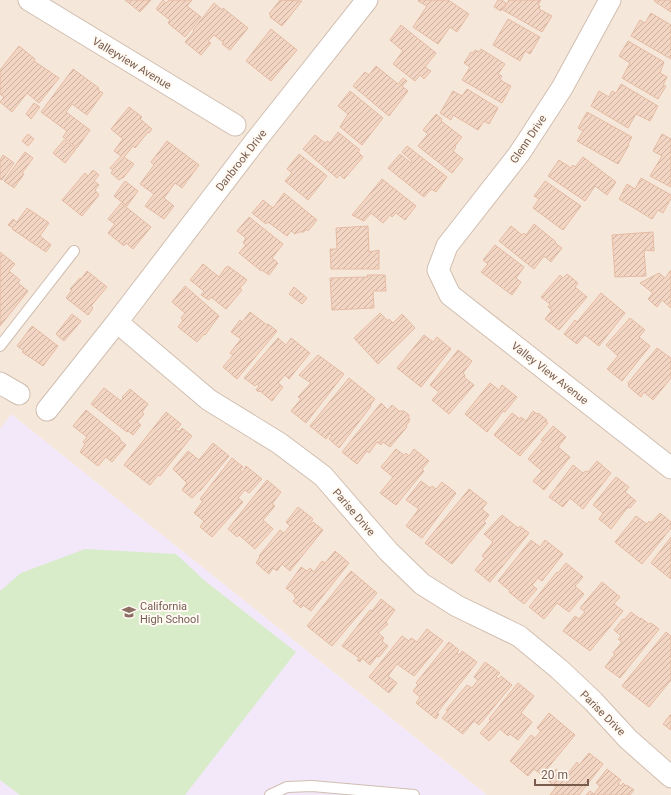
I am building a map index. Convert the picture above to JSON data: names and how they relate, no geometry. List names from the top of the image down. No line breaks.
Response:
{"streets":{"street":["Valleyview Avenue","Glenn Drive","Danbrook Drive","Valley View Avenue","Parise Drive"]},"crossings":[["Glenn Drive","Valley View Avenue"],["Danbrook Drive","Parise Drive"]],"places":{"school or university":["California High School"]},"scale_bar":"20 m"}
